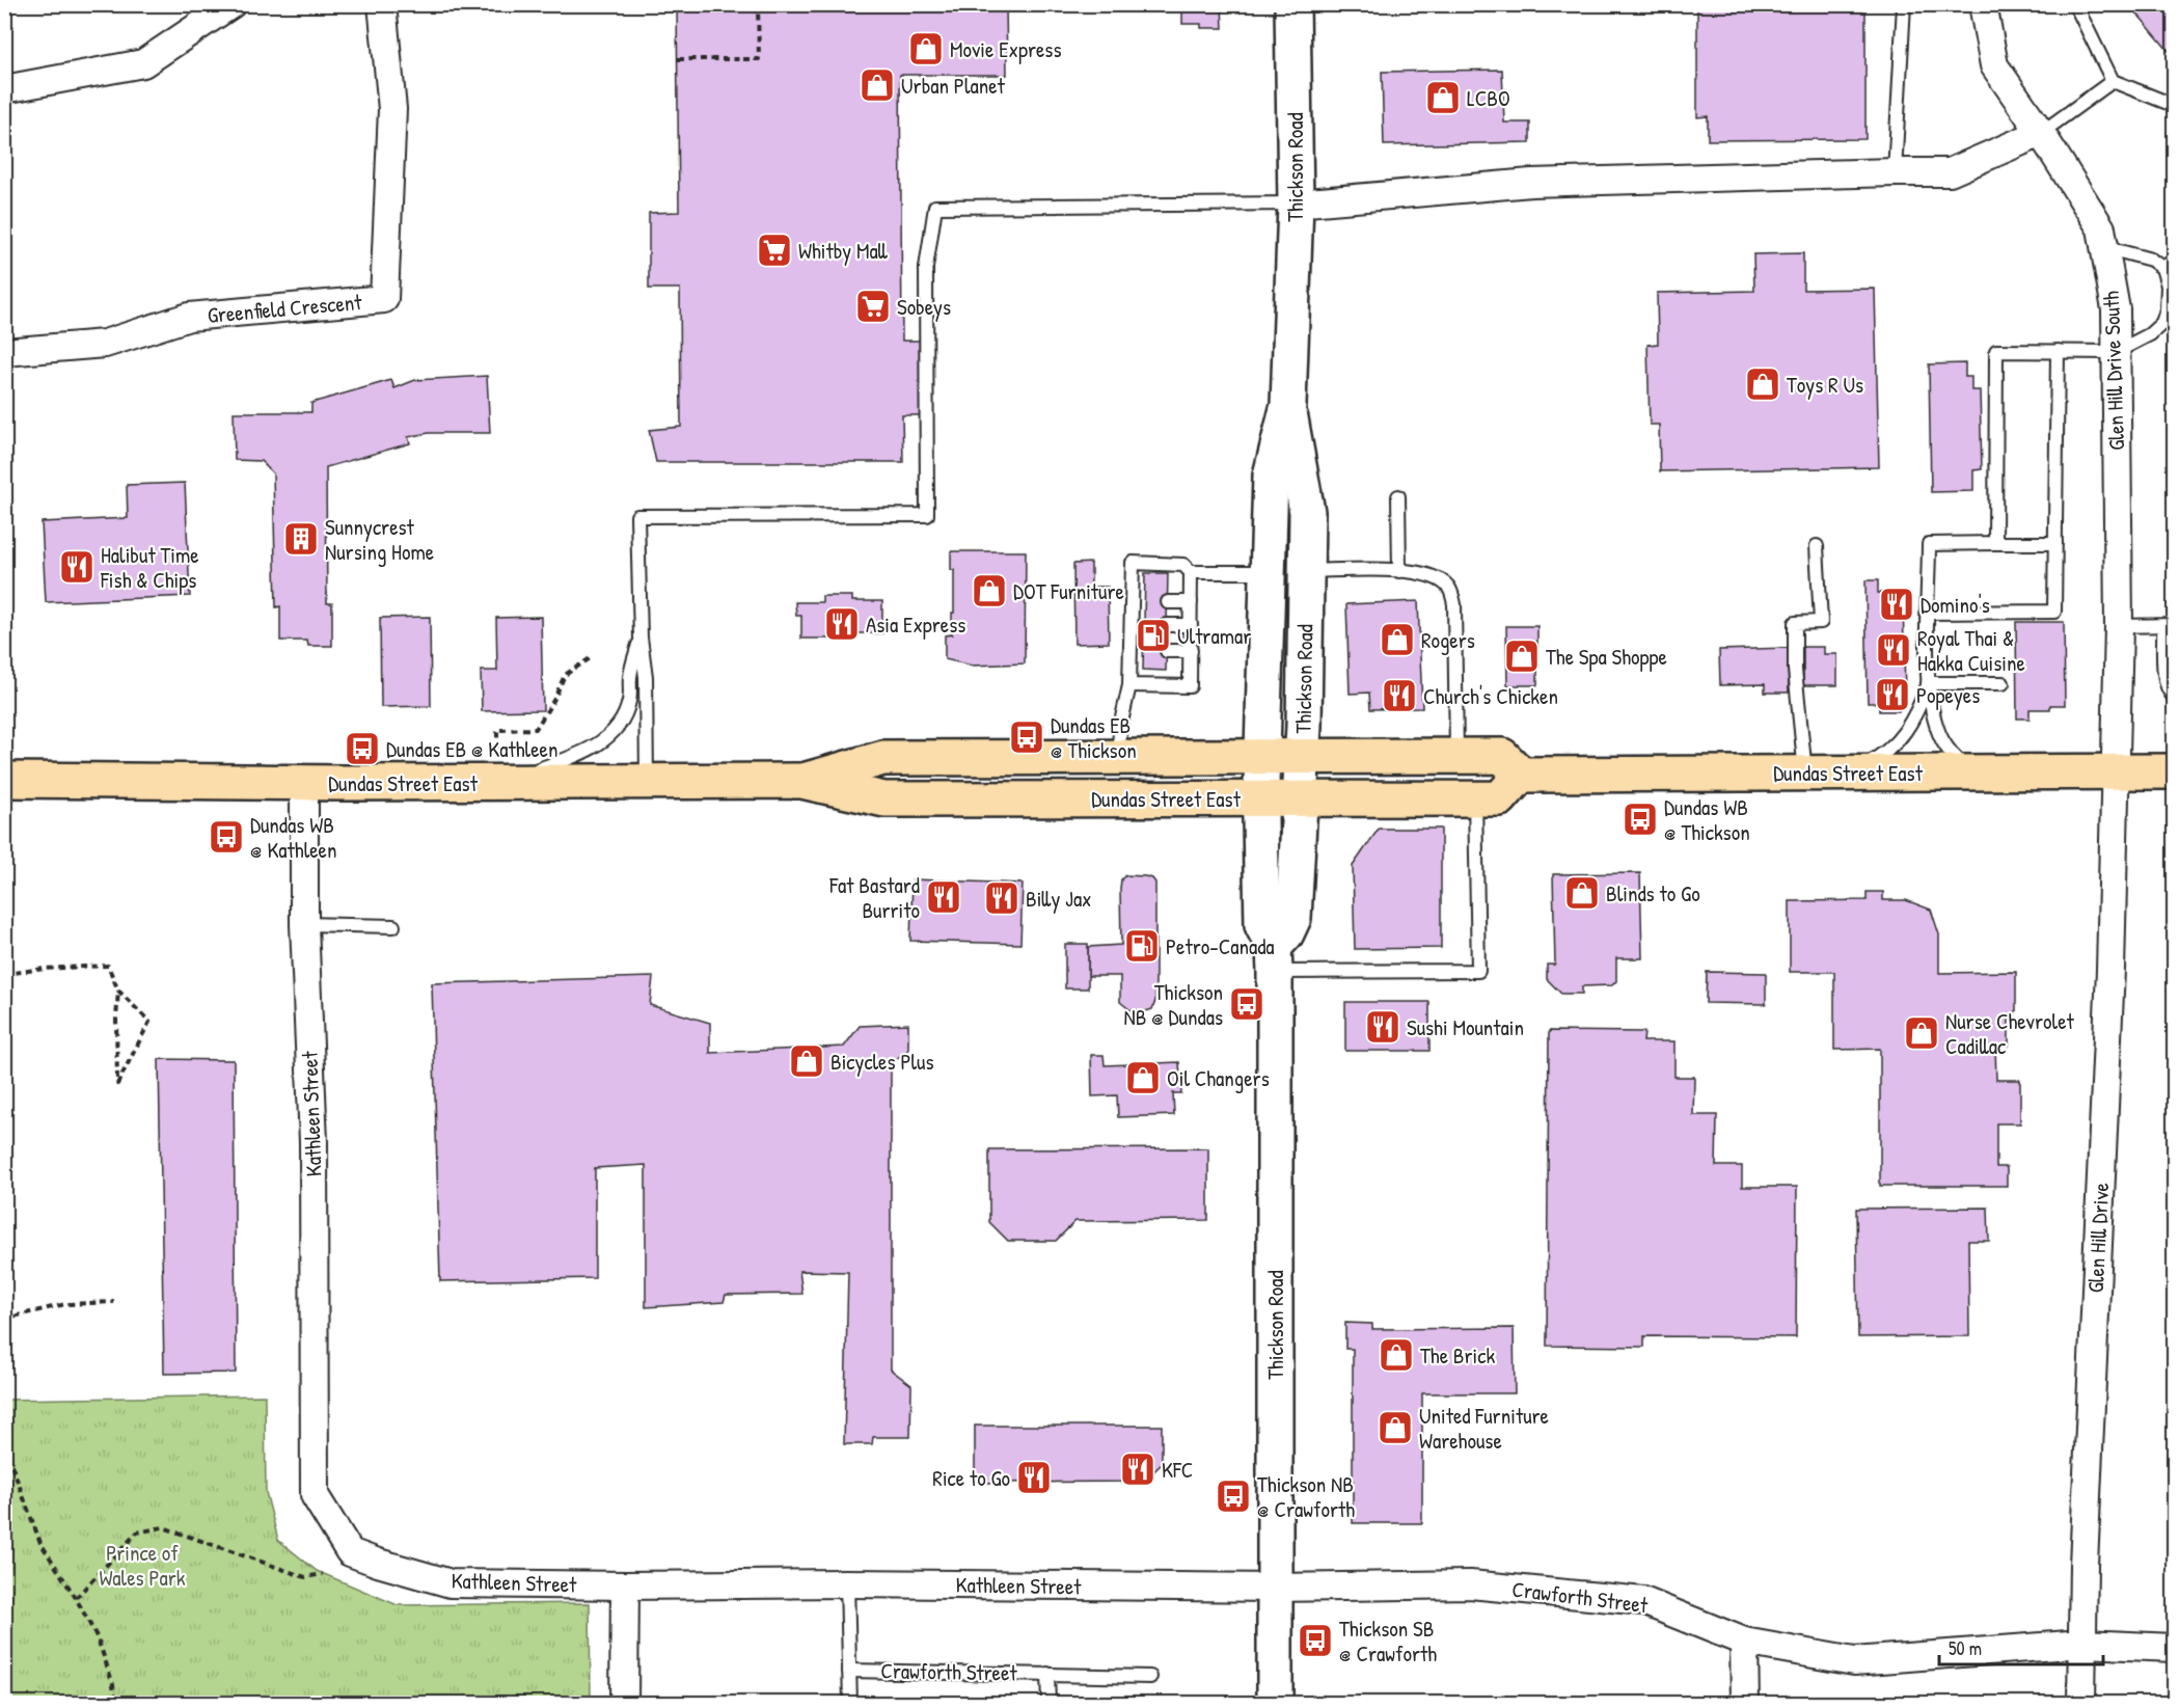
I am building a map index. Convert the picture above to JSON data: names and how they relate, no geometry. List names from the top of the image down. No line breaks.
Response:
{"streets":{"main road":["Thickson Road","Dundas Street East"],"street":["Greenfield Crescent","Glen Hill Drive South","Kathleen Street","Glen Hill Drive","Crawforth Street"]},"crossings":[["Thickson Road","Dundas Street East"],["Thickson Road","Kathleen Street"],["Thickson Road","Crawforth Street"],["Glen Hill Drive South","Dundas Street East"],["Glen Hill Drive South","Glen Hill Drive"],["Dundas Street East","Kathleen Street"],["Dundas Street East","Glen Hill Drive"],["Kathleen Street","Crawforth Street"],["Glen Hill Drive","Crawforth Street"]],"parks":["Prince of Wales Park"],"places":{"shop":["Movie Express","Urban Planet","LCBO","Toys R Us","DOT Furniture","Rogers","The Spa Shoppe","Blinds to Go","Nurse Chevrolet Cadillac","Bicycles Plus","Oil Changers","The Brick","United Furniture Warehouse"],"supermarket":["Whitby Mall","Sobeys"],"building":["Sunnycrest Nursing Home"],"restaurant":["Halibut Time Fish & Chips","Domino's","Asia Express","Royal Thai & Hakka Cuisine","Popeyes","Church's Chicken","Fat Bastard Burrito","Billy Jax","Sushi Mountain","KFC","Rice to Go"],"fuel station":["Ultramar","Petro-Canada"],"bus stop":["Dundas EB @ Thickson","Dundas EB @ Kathleen","Dundas WB @ Thickson","Dundas WB @ Kathleen","Thickson NB @ Dundas","Thickson NB @ Crawforth","Thickson SB @ Crawforth"]},"scale_bar":"50 m"}
